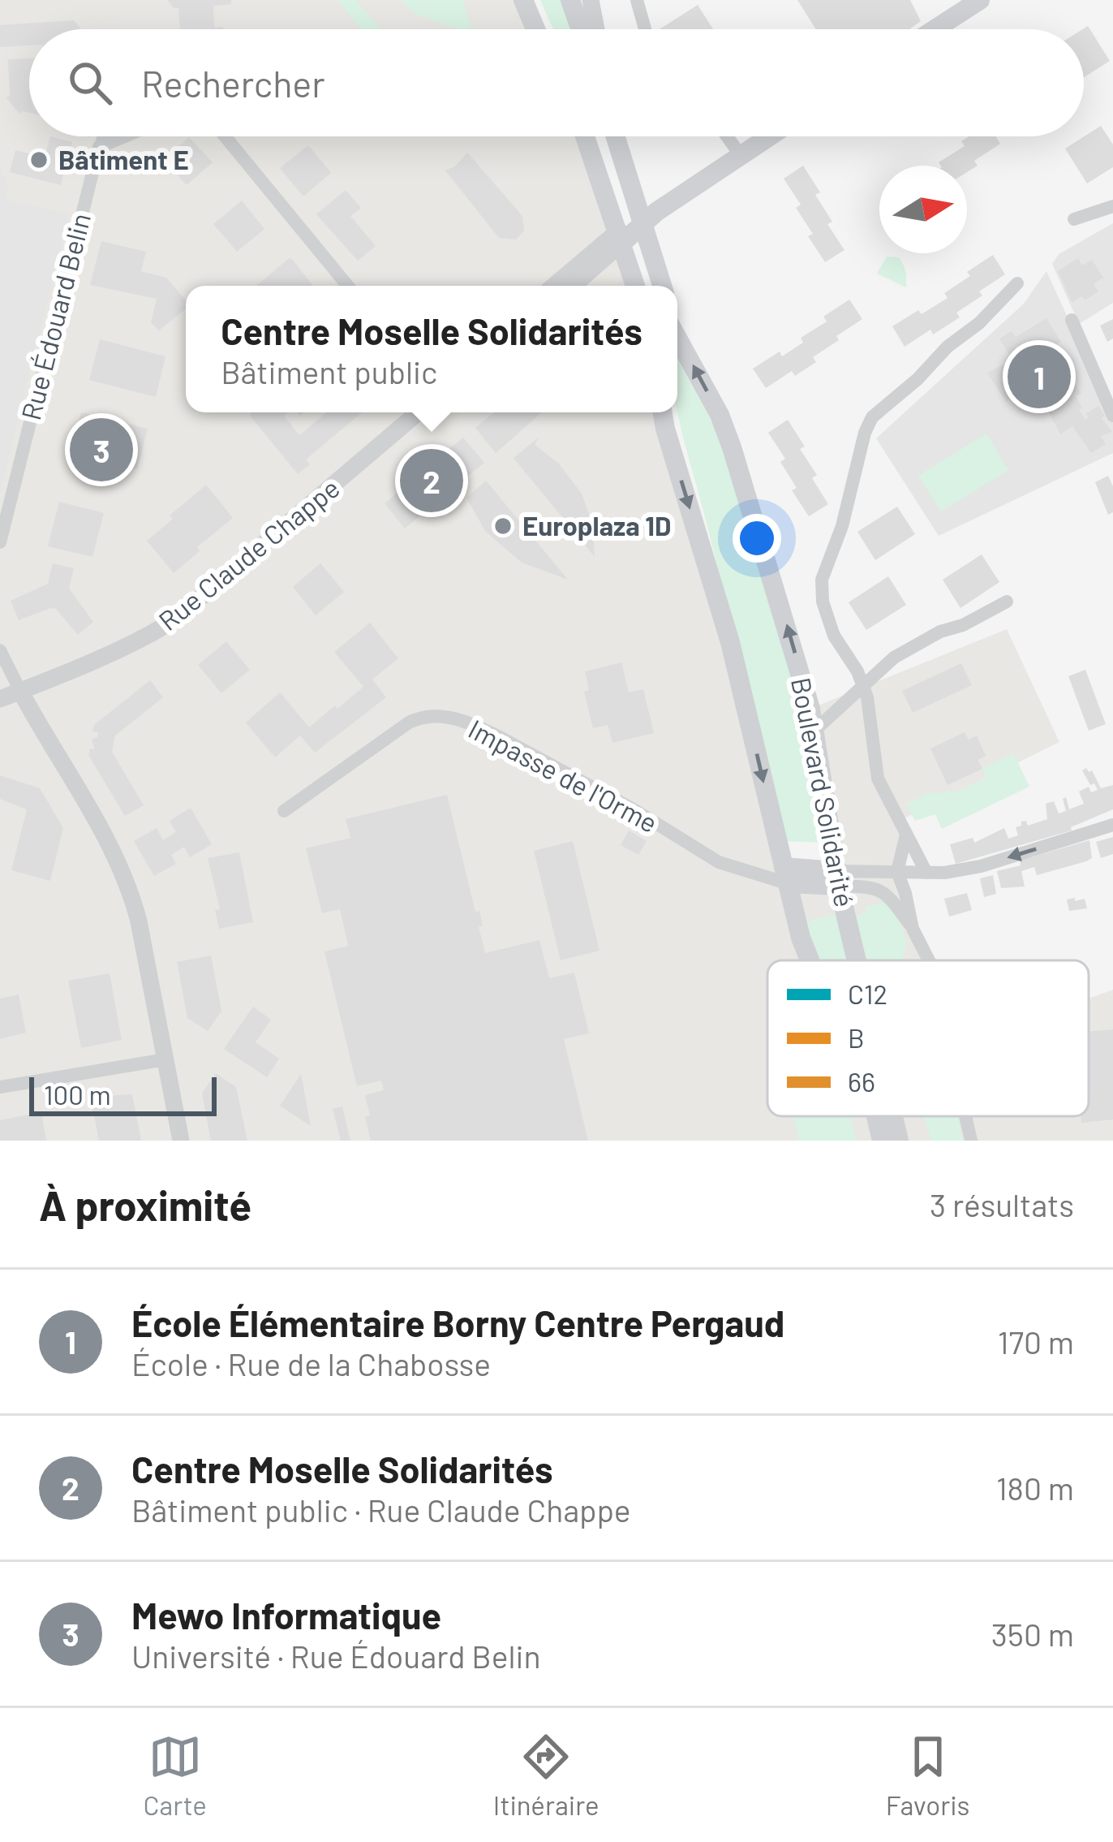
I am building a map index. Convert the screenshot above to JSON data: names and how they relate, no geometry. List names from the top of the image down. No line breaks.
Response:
{"streets":{"main road":["Boulevard Solidarité"],"street":["Rue Édouard Belin","Rue Claude Chappe","Impasse de l'Orme"]},"crossings":[["Impasse de l'Orme","Boulevard Solidarité"]],"places":["Bâtiment E","Europlaza 1D"],"legend":["C12","B","66"],"scale_bar":"100 m","north":"right","page":{"search":"Rechercher","popup":["Centre Moselle Solidarités","Bâtiment public"],"pins":["1","3","2"],"scale":"100 m","heading":["À proximité","3 résultats"],"list":[{"mark":"1","name":"École Élémentaire Borny Centre Pergaud","note":"École · Rue de la Chabosse","value":"170 m"},{"mark":"2","name":"Centre Moselle Solidarités","note":"Bâtiment public · Rue Claude Chappe","value":"180 m"},{"mark":"3","name":"Mewo Informatique","note":"Université · Rue Édouard Belin","value":"350 m"}],"nav":["Carte","Itinéraire","Favoris"]}}
